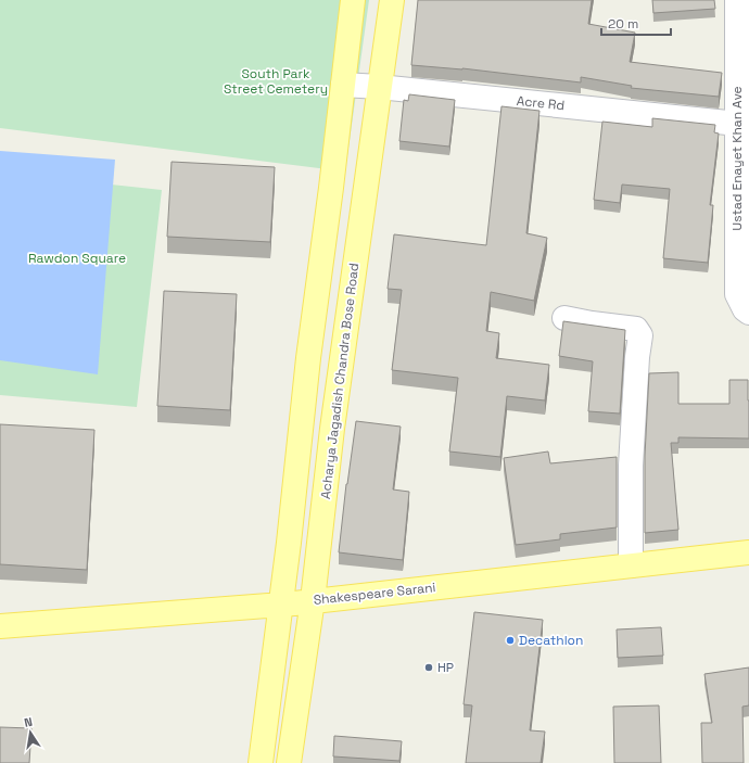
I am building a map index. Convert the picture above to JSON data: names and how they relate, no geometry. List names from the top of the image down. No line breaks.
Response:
{"streets":{"main road":["Acharya Jagadish Chandra Bose Road","Shakespeare Sarani"],"street":["Acre Rd","Ustad Enayet Khan Ave"]},"crossings":[["Acre Rd","Ustad Enayet Khan Ave"],["Acre Rd","Acharya Jagadish Chandra Bose Road"],["Acharya Jagadish Chandra Bose Road","Shakespeare Sarani"]],"parks":["South Park Street Cemetery","Rawdon Square"],"places":["Decathlon","HP"],"scale_bar":"20 m","north":"top"}
